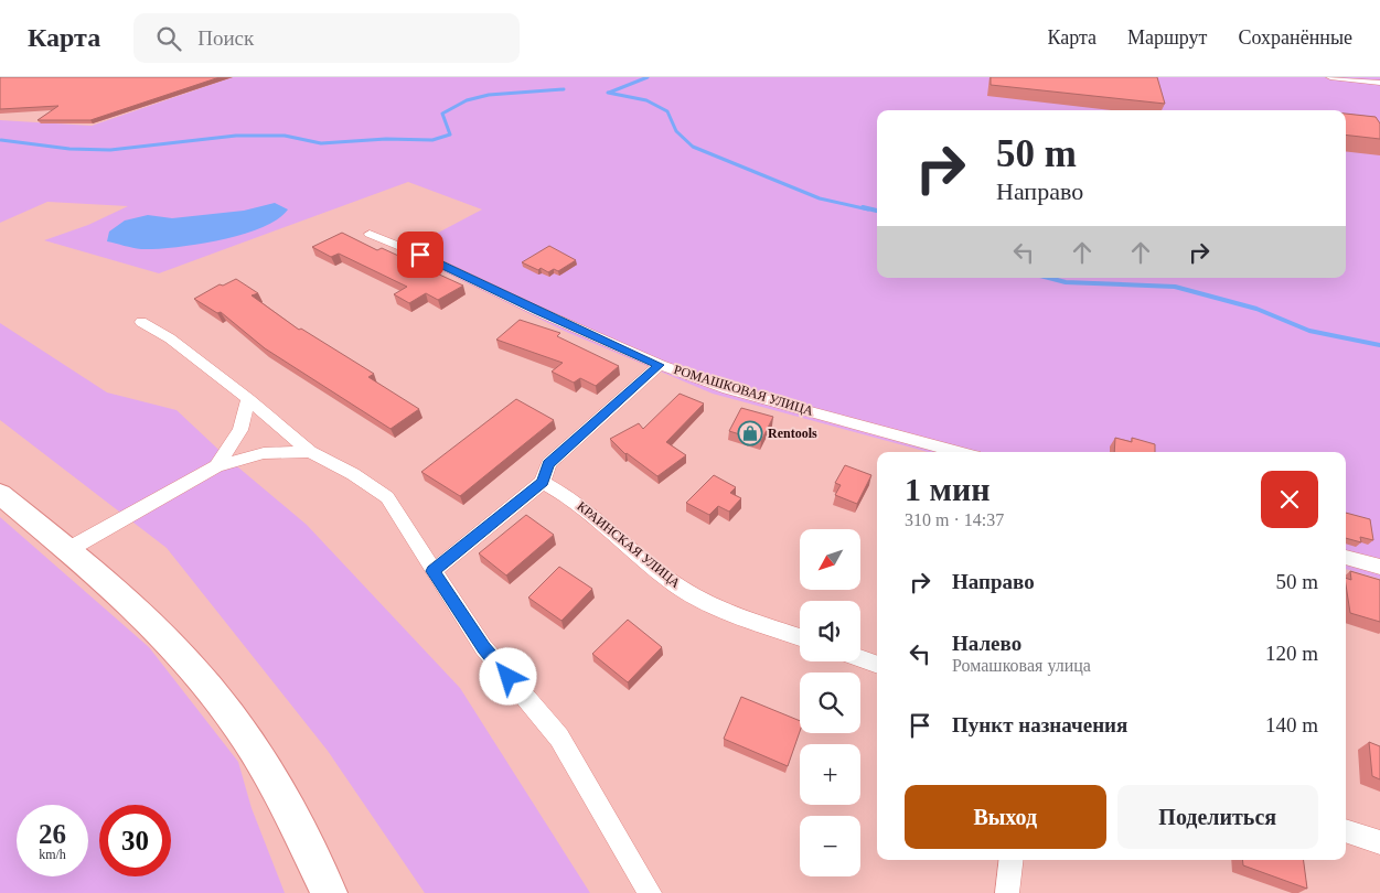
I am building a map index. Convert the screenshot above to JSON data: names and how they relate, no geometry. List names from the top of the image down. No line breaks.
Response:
{"streets":{"street":["РОМАШКОВАЯ УЛИЦА","КРАИНСКАЯ УЛИЦА"]},"places":{"shop":["Rentools"]},"north":"bottom left","page":{"header":"Карта","search":"Поиск","nav":["Карта","Маршрут","Сохранённые"],"turn":["50 m","Направо"],"heading":["1 мин","310 m · 14:37"],"map_buttons":["+","−"],"list":[{"name":"Направо","value":"50 m"},{"name":"Налево","note":"Ромашковая улица","value":"120 m"},{"name":"Пункт назначения","value":"140 m"}],"buttons":["Выход","Поделиться"],"speed":"26 km/h","limit":"30"}}
